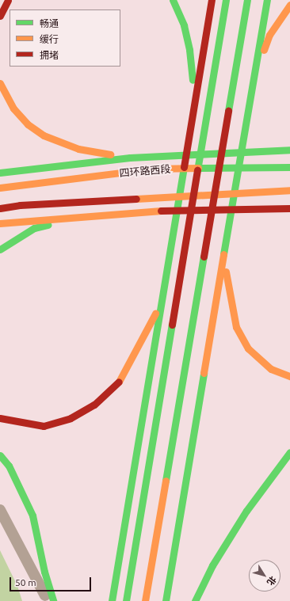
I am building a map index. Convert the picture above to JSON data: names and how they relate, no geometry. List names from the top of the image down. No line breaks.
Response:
{"streets":{"main road":["四环路西段"]},"legend":["畅通","缓行","拥堵"],"scale_bar":"50 m","north":"bottom right"}
